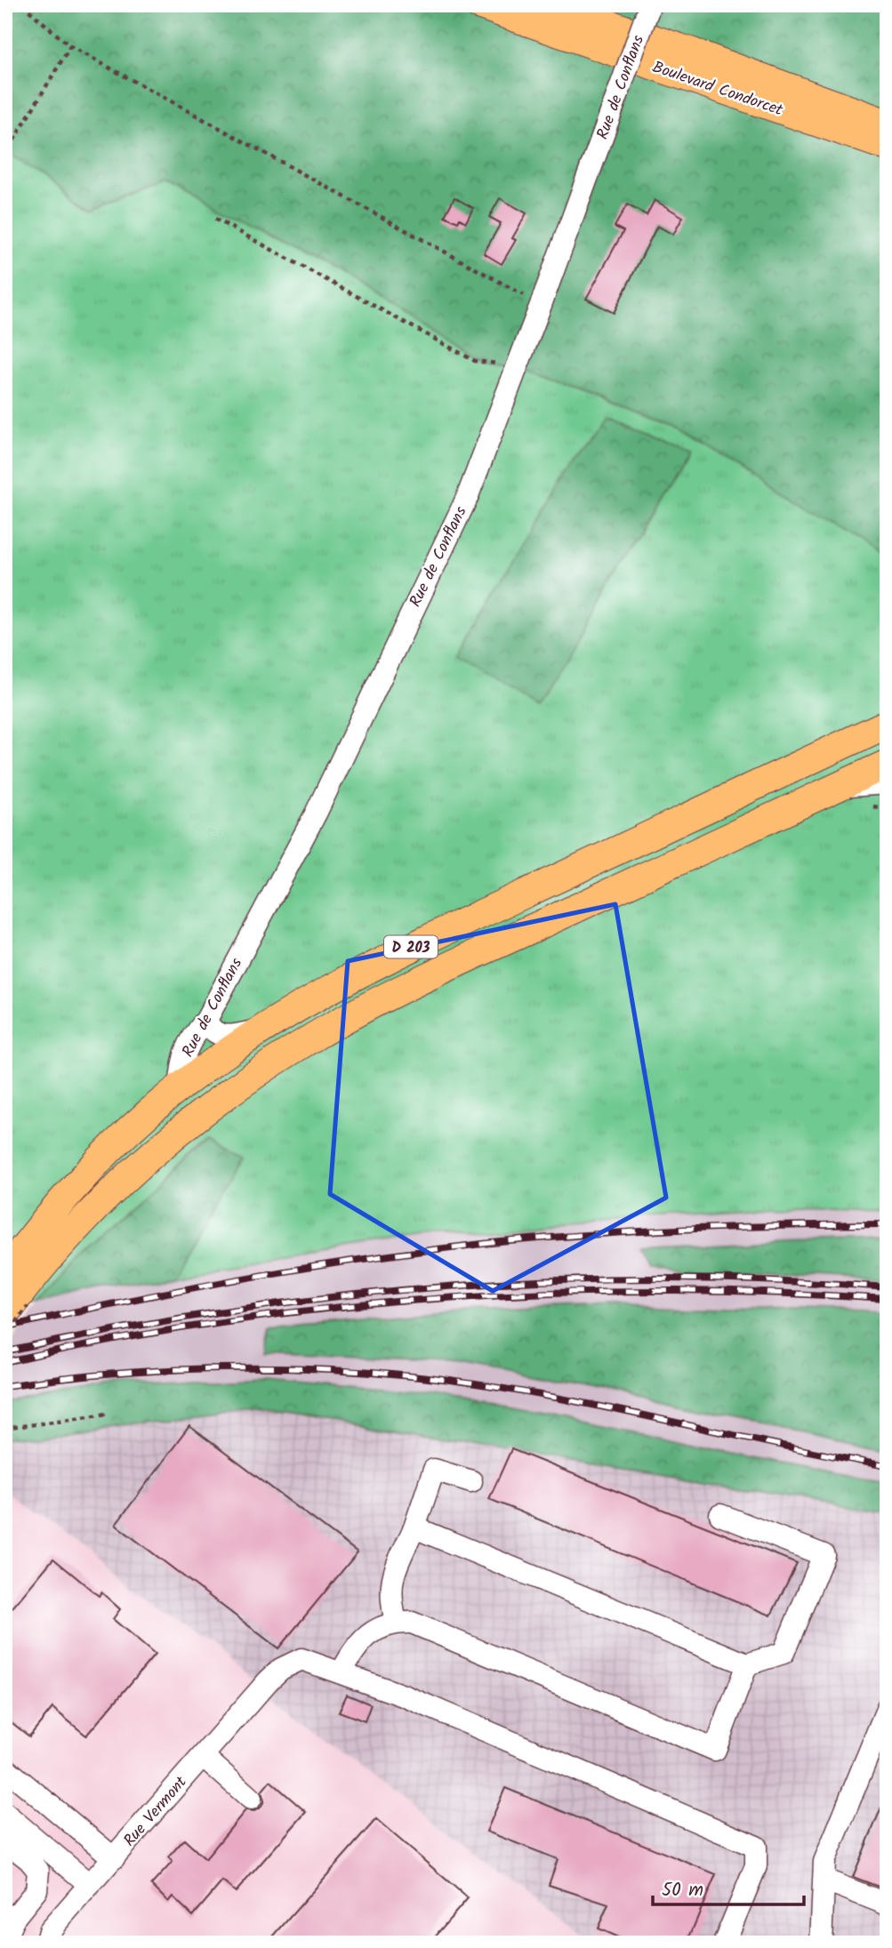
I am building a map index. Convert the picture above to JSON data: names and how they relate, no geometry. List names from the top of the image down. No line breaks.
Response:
{"streets":{"main road":["Rue de Conflans","Boulevard Condorcet","D 203"],"street":["Rue Vermont"]},"scale_bar":"50 m"}
